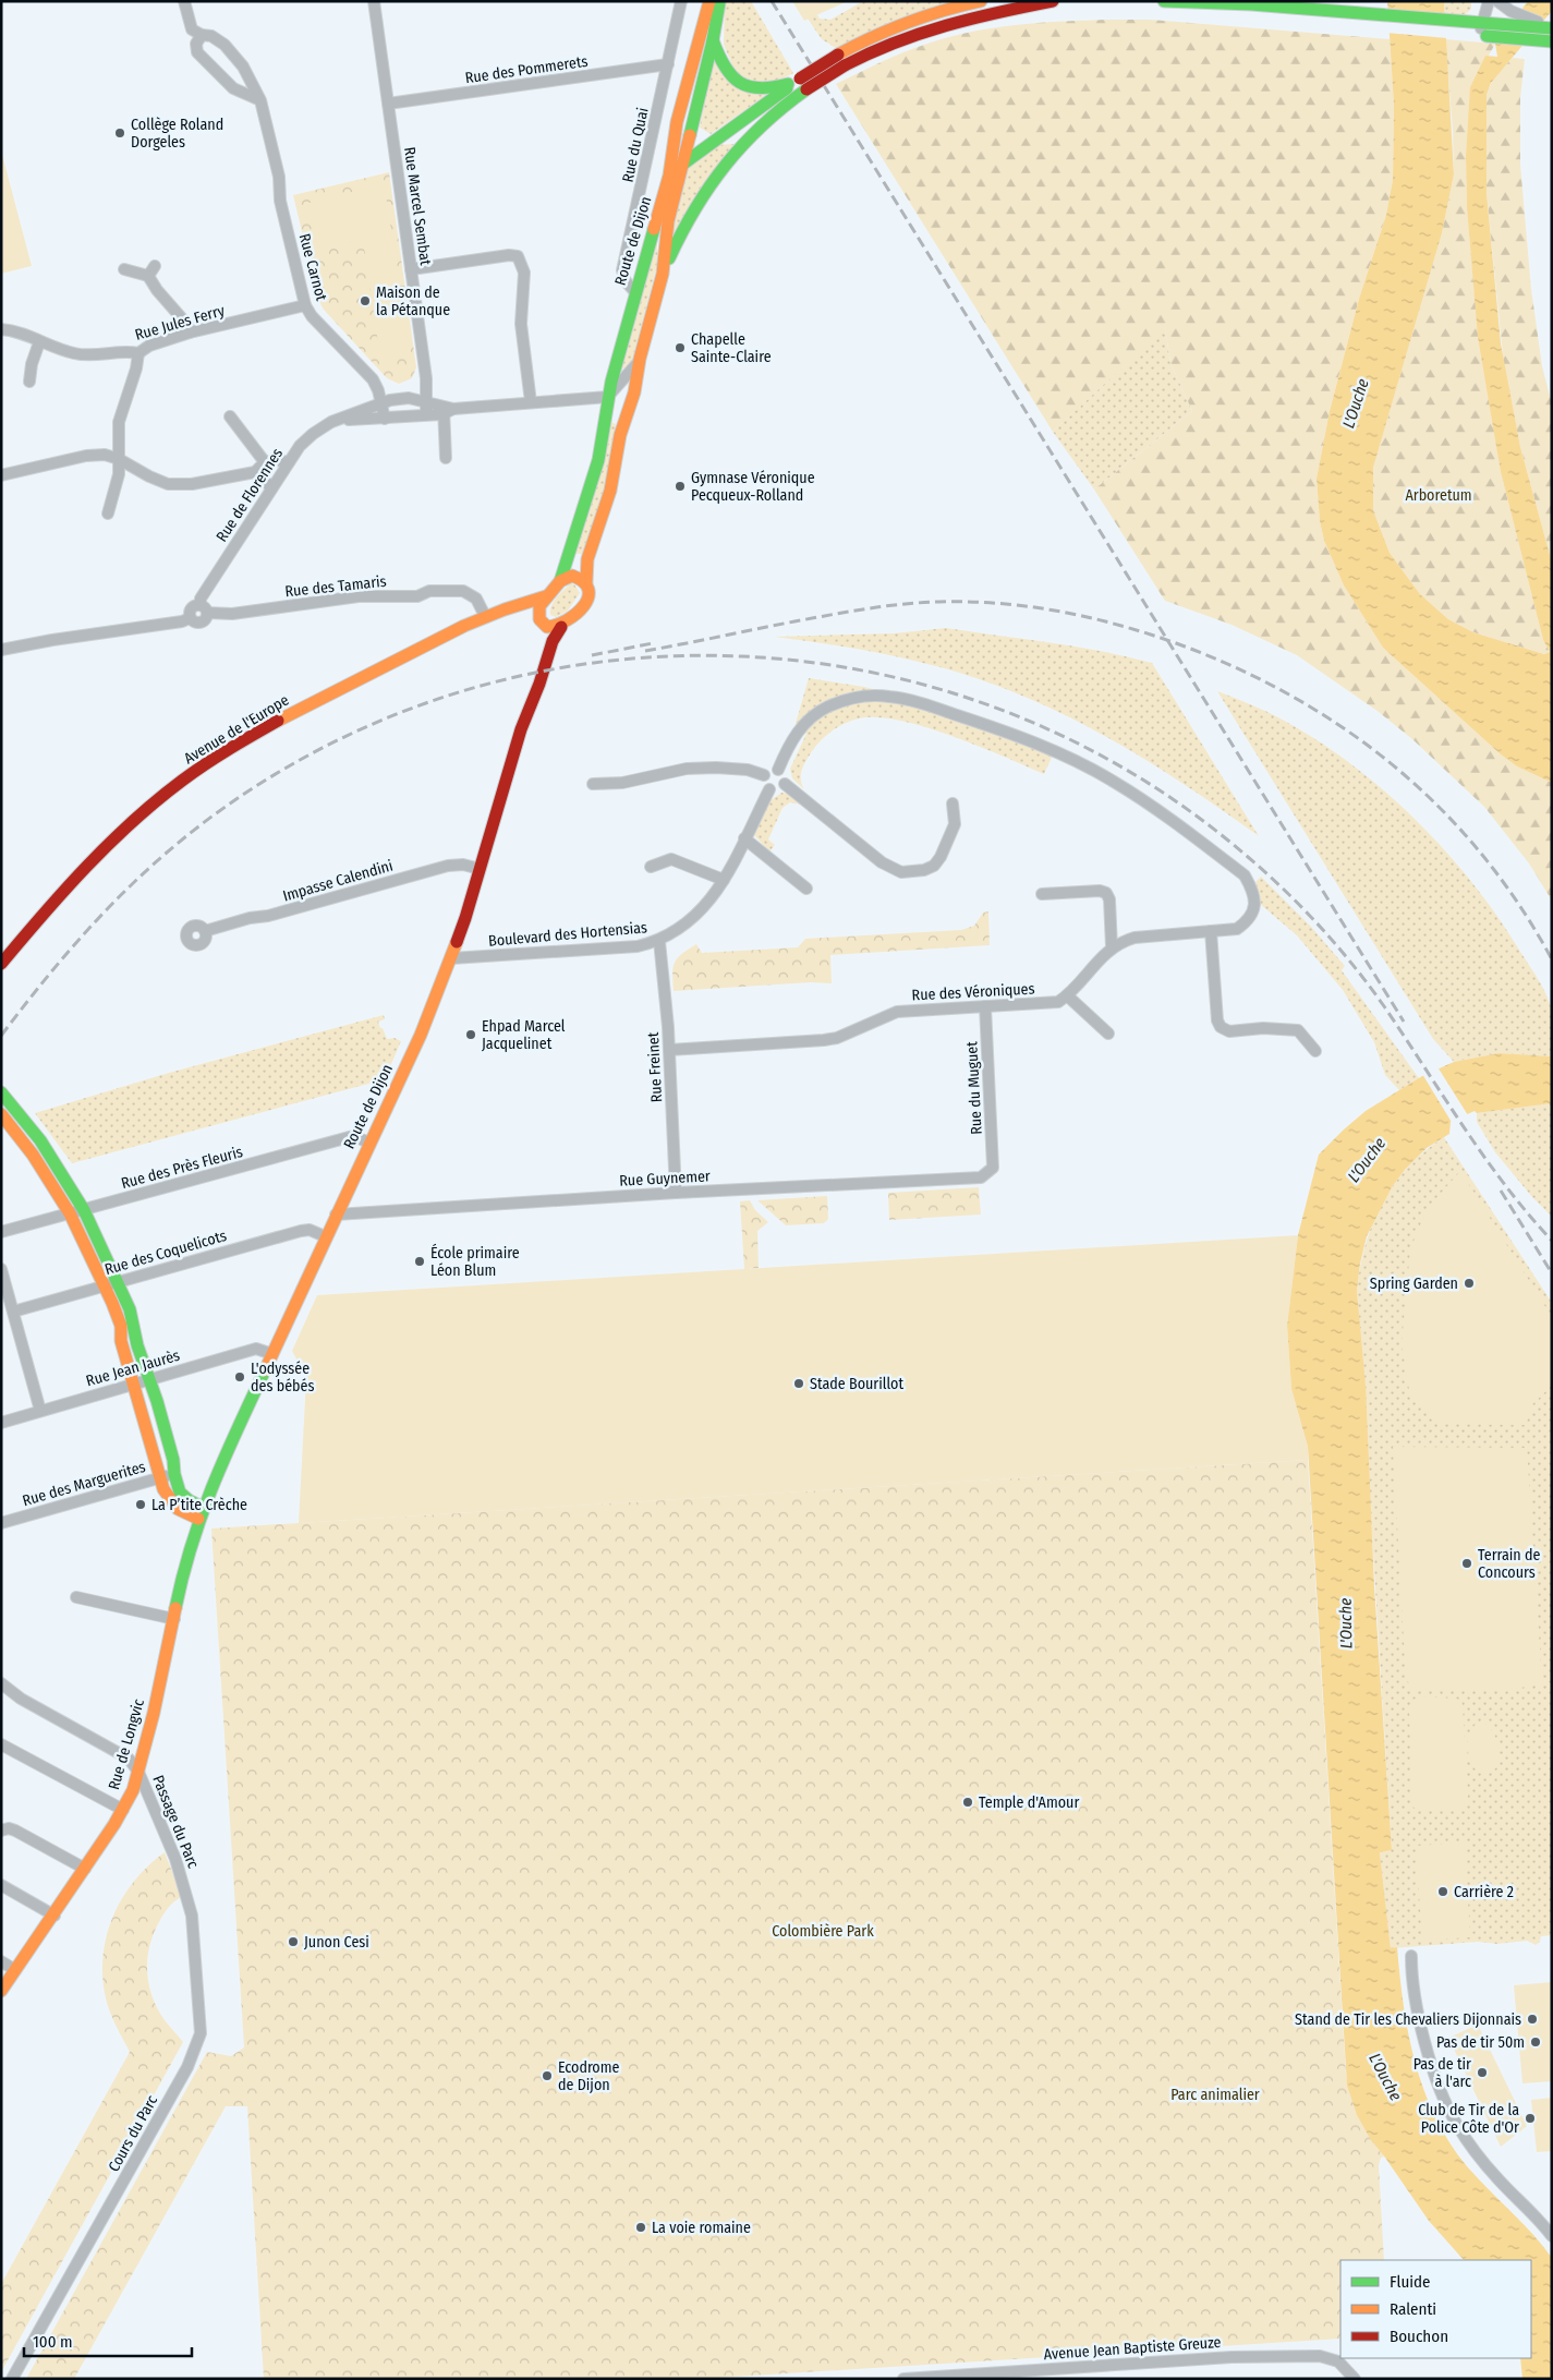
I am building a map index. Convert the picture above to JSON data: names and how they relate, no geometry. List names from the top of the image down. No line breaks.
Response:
{"streets":{"main road":["Route de Dijon","Avenue de l'Europe","Rue de Longvic"],"street":["Rue des Pommerets","Rue du Quai","Rue Marcel Sembat","Rue Carnot","Rue Jules Ferry","Rue de Florennes","Rue des Tamaris","Impasse Calendini","Boulevard des Hortensias","Rue des Véroniques","Rue Freinet","Rue du Muguet","Rue des Près Fleuris","Rue Guynemer","Rue des Coquelicots","Rue Jean Jaurès","Rue des Marguerites","Passage du Parc","Cours du Parc","Avenue Jean Baptiste Greuze"]},"crossings":[["Rue des Pommerets","Rue du Quai"],["Rue des Pommerets","Rue Marcel Sembat"],["Rue du Quai","Route de Dijon"],["Rue Marcel Sembat","Rue de Florennes"],["Route de Dijon","Rue de Florennes"],["Route de Dijon","Avenue de l'Europe"],["Route de Dijon","Impasse Calendini"],["Route de Dijon","Boulevard des Hortensias"],["Route de Dijon","Rue des Près Fleuris"],["Route de Dijon","Rue Guynemer"],["Route de Dijon","Rue des Coquelicots"],["Route de Dijon","Rue Jean Jaurès"],["Route de Dijon","Rue de Longvic"],["Rue Carnot","Rue Jules Ferry"],["Rue Carnot","Rue de Florennes"],["Rue de Florennes","Rue des Tamaris"],["Rue des Tamaris","Avenue de l'Europe"],["Boulevard des Hortensias","Rue Freinet"],["Rue des Véroniques","Rue Freinet"],["Rue des Véroniques","Rue du Muguet"],["Rue Freinet","Rue Guynemer"],["Rue du Muguet","Rue Guynemer"],["Rue de Longvic","Passage du Parc"],["Passage du Parc","Cours du Parc"]],"water":["L'Ouche"],"parks":["Arboretum","Colombière Park","Parc animalier"],"places":["Collège Roland Dorgeles","Maison de la Pétanque","Chapelle Sainte-Claire","Gymnase Véronique Pecqueux-Rolland","Ehpad Marcel Jacquelinet","École primaire Léon Blum","Spring Garden","L'odyssée des bébés","Stade Bourillot","La P’tite Crèche","Terrain de Concours","Temple d'Amour","Carrière 2","Junon Cesi","Stand de Tir les Chevaliers Dijonnais","Pas de tir 50m","Pas de tir à l'arc","Ecodrome de Dijon","Club de Tir de la Police Côte d'Or","La voie romaine"],"legend":["Fluide","Ralenti","Bouchon"],"scale_bar":"100 m"}
